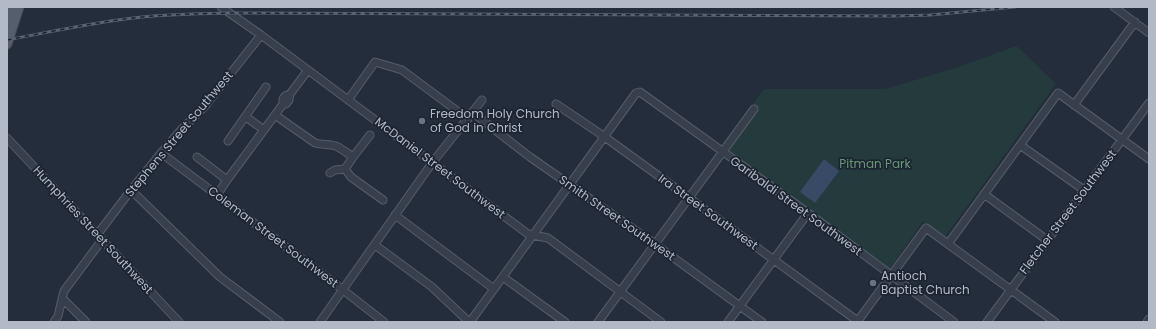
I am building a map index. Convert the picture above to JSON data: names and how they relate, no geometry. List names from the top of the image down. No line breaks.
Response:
{"streets":{"street":["Stephens Street Southwest","McDaniel Street Southwest","Garibaldi Street Southwest","Ira Street Southwest","Fletcher Street Southwest","Smith Street Southwest","Humphries Street Southwest","Coleman Street Southwest"]},"crossings":[["Stephens Street Southwest","McDaniel Street Southwest"],["Stephens Street Southwest","Humphries Street Southwest"],["Stephens Street Southwest","Coleman Street Southwest"],["Garibaldi Street Southwest","Ira Street Southwest"]],"parks":["Pitman Park"],"places":["Freedom Holy Church of God in Christ","Antioch Baptist Church"]}
